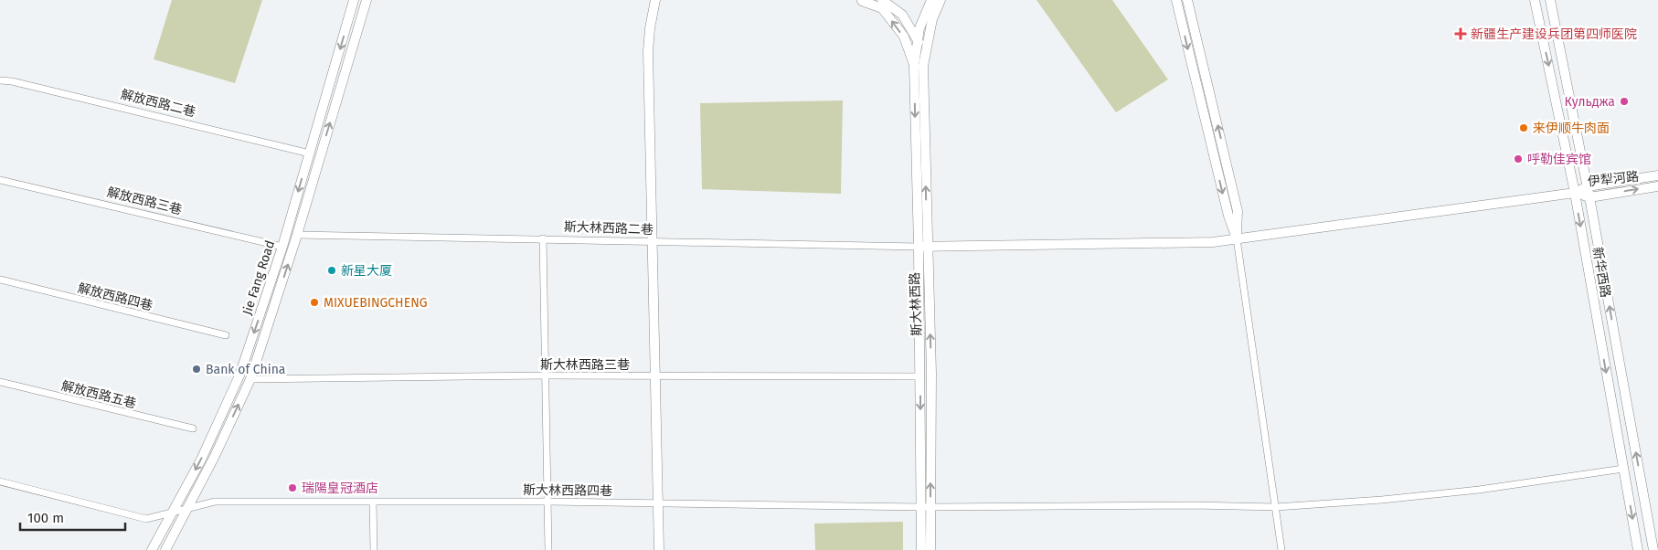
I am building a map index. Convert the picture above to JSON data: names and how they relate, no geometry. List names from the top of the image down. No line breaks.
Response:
{"streets":{"main road":["伊犁河路","新华西路","Jie Fang Road","斯大林西路"],"street":["解放西路二巷","解放西路三巷","斯大林西路二巷","解放西路四巷","斯大林西路三巷","解放西路五巷","斯大林西路四巷"]},"crossings":[["解放西路二巷","Jie Fang Road"],["伊犁河路","新华西路"],["解放西路三巷","Jie Fang Road"],["斯大林西路二巷","Jie Fang Road"],["斯大林西路二巷","斯大林西路"],["新华西路","斯大林西路四巷"],["Jie Fang Road","斯大林西路三巷"],["Jie Fang Road","斯大林西路四巷"],["斯大林西路","斯大林西路三巷"],["斯大林西路","斯大林西路四巷"]],"places":{"health":["新疆生产建设兵团第四师医院"],"other":["Кульджа","来伊顺牛肉面","呼勒佳宾馆","新星大厦","MIXUEBINGCHENG","Bank of China","瑞陽皇冠酒店"]},"scale_bar":"100 m"}
